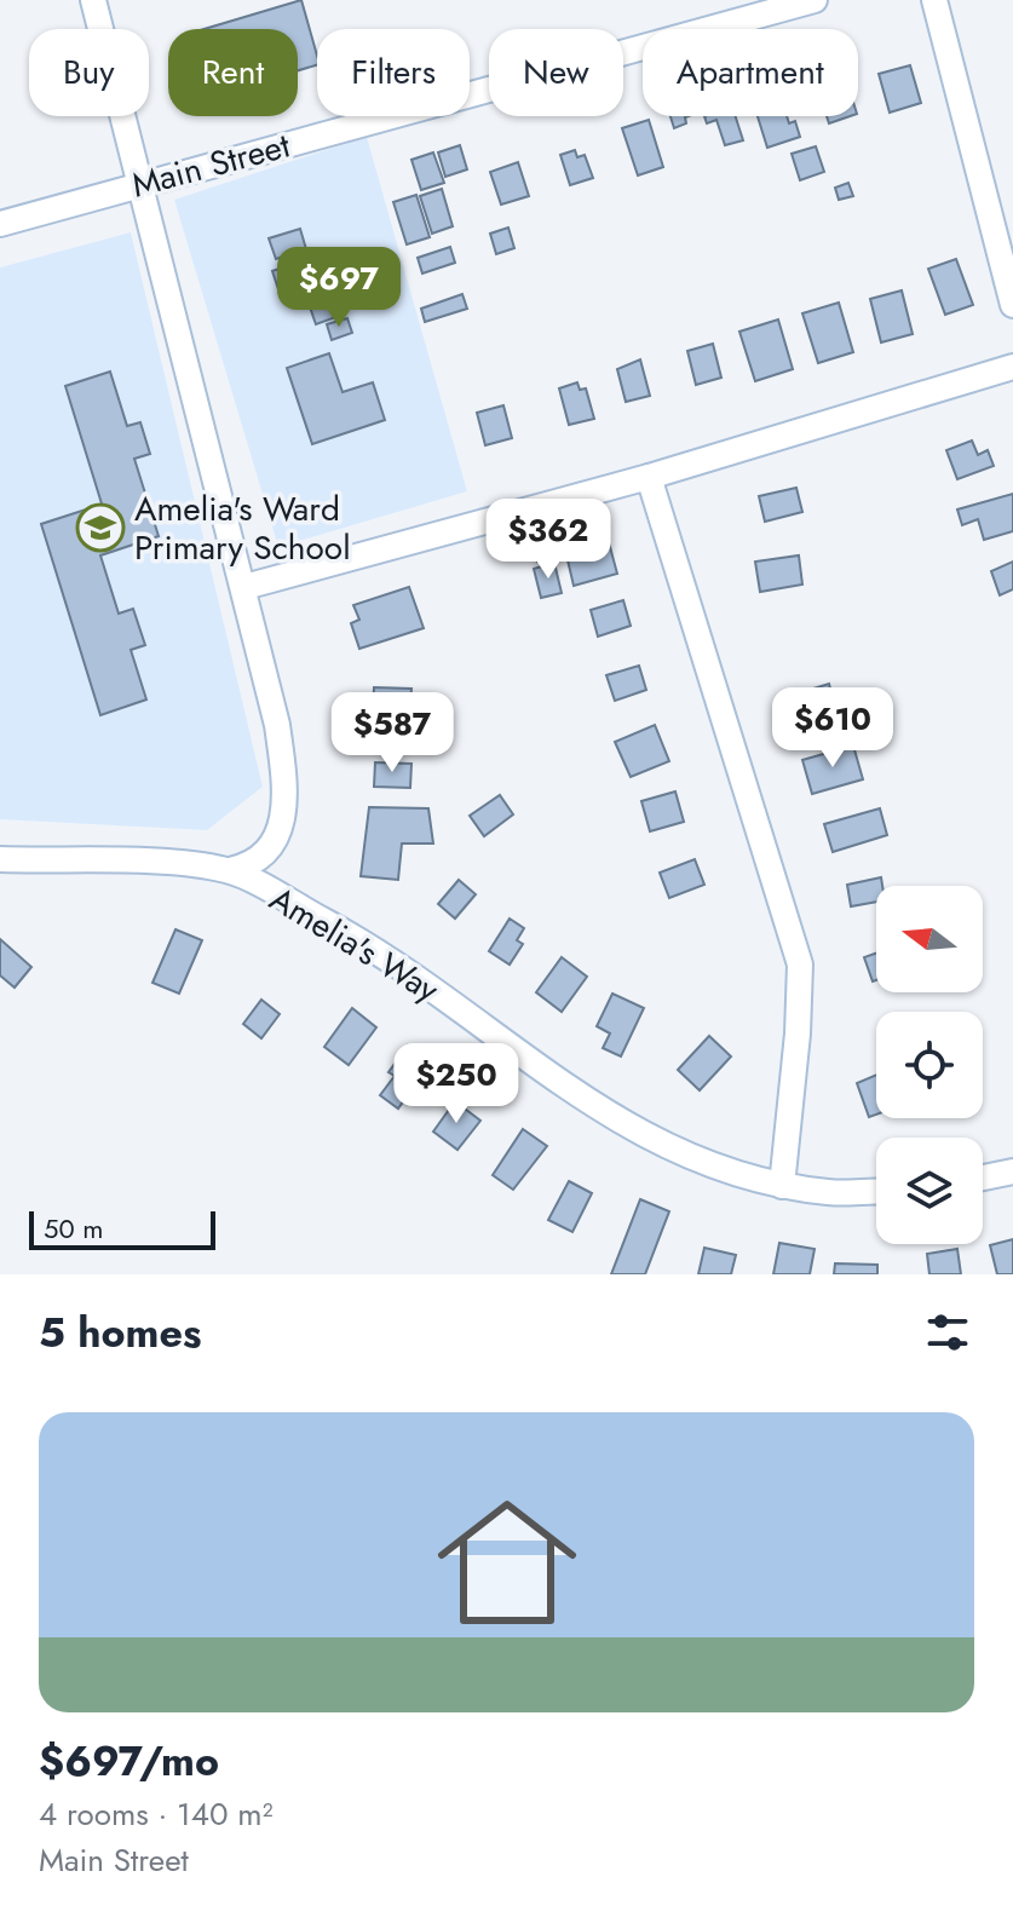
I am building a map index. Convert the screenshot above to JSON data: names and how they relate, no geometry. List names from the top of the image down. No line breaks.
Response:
{"streets":{"street":["Main Street","Amelia's Way"]},"places":{"school or university":["Amelia's Ward Primary School"]},"scale_bar":"50 m","north":"left","page":{"chip":["Buy","Rent","Filters","New","Apartment"],"price":["$697","$362","$610","$587","$250"],"scale":"50 m","heading":"5 homes","list":[{"name":"$697/mo","note":"4 rooms · 140 m² · Main Street"}]}}
